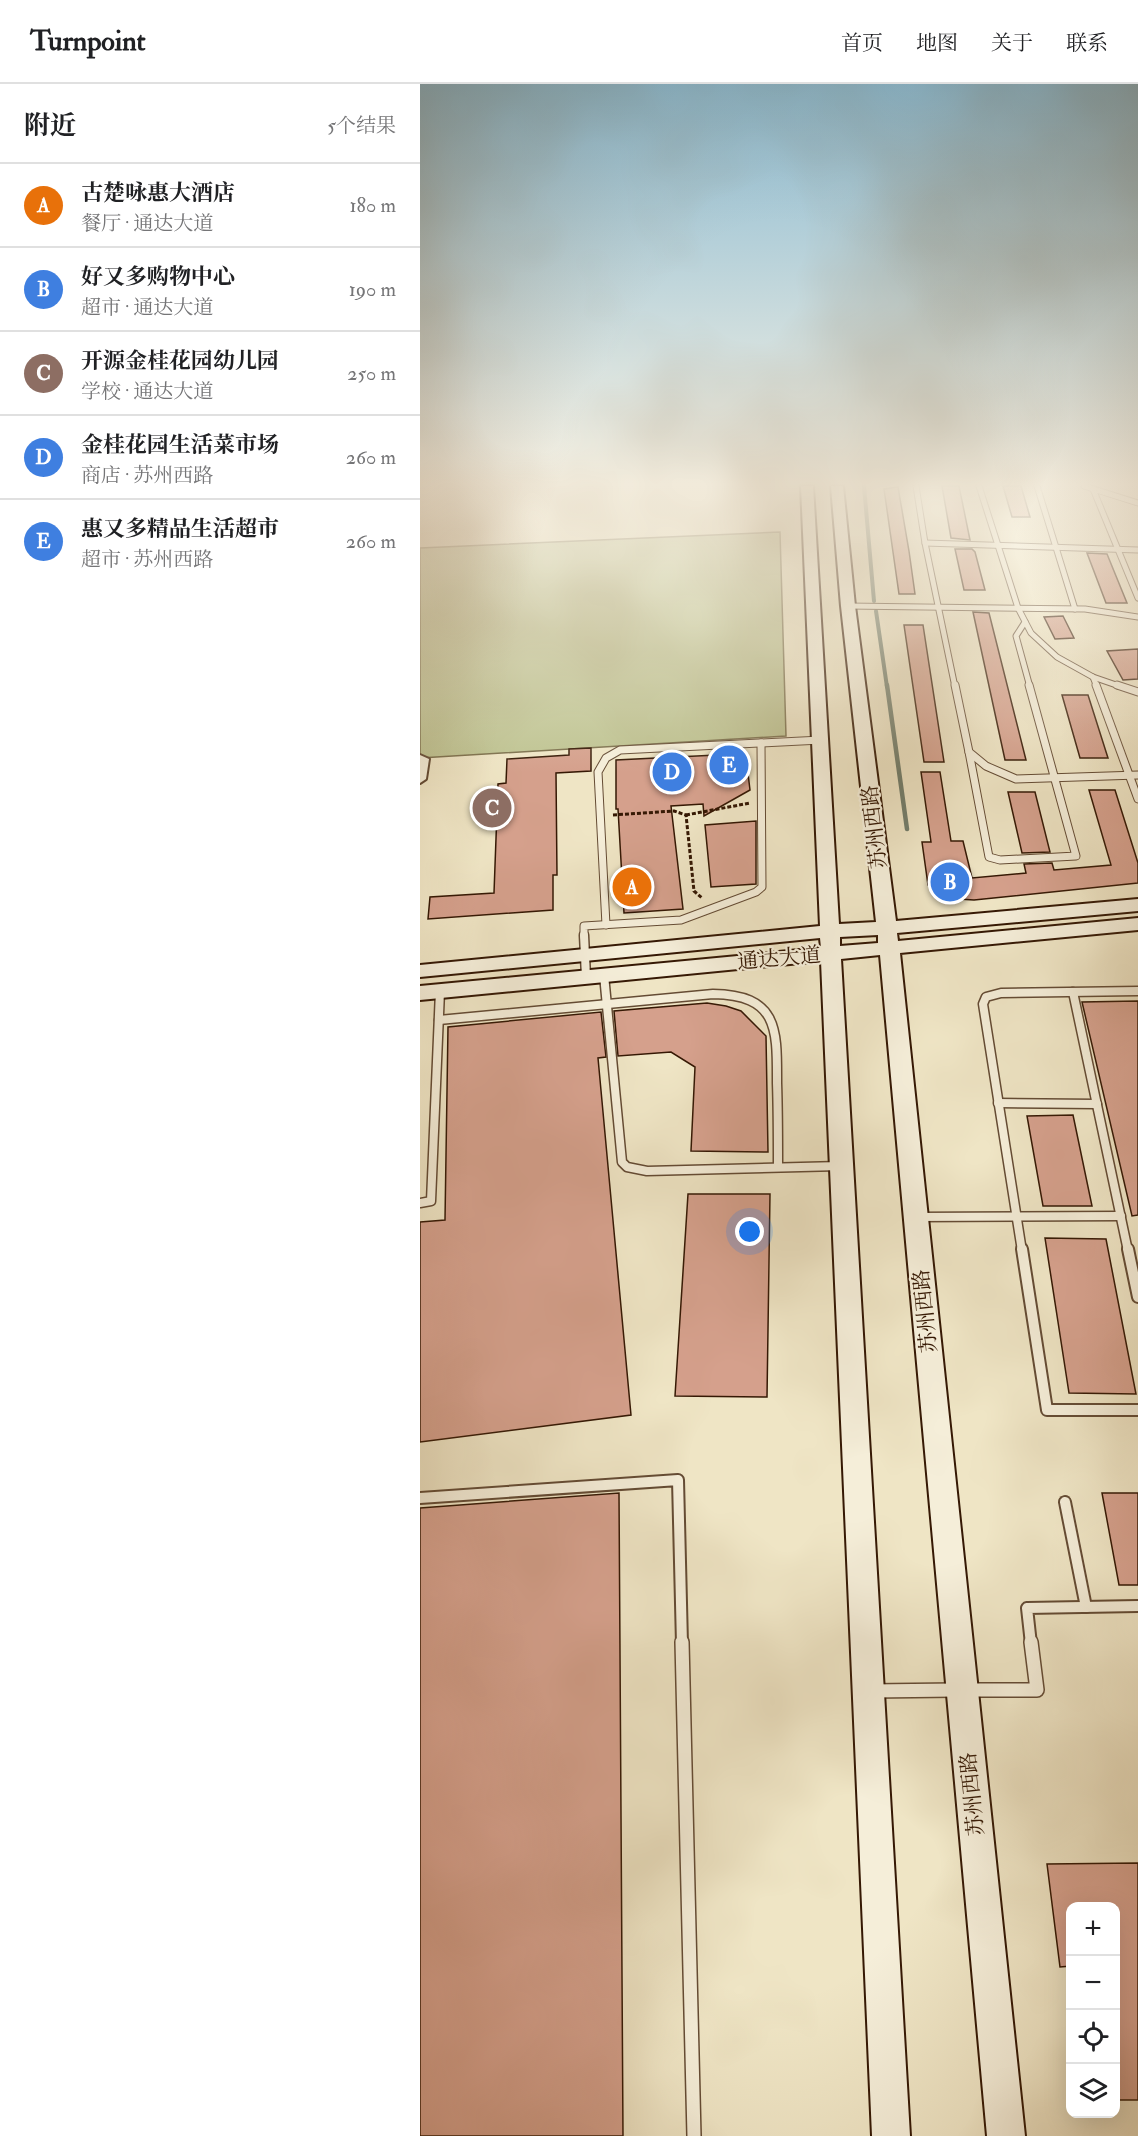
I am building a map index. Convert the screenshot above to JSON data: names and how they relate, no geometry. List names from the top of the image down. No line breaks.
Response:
{"streets":{"main road":["苏州西路","通达大道"]},"crossings":[["苏州西路","通达大道"]],"page":{"header":"Turnpoint","nav":["首页","地图","关于","联系"],"heading":["附近","5个结果"],"list":[{"mark":"A","name":"古楚咏惠大酒店","note":"餐厅 · 通达大道","value":"180 m"},{"mark":"B","name":"好又多购物中心","note":"超市 · 通达大道","value":"190 m"},{"mark":"C","name":"开源金桂花园幼儿园","note":"学校 · 通达大道","value":"250 m"},{"mark":"D","name":"金桂花园生活菜市场","note":"商店 · 苏州西路","value":"260 m"},{"mark":"E","name":"惠又多精品生活超市","note":"超市 · 苏州西路","value":"260 m"}],"pins":["E","D","C","B","A"],"map_buttons":["+","−"]}}
